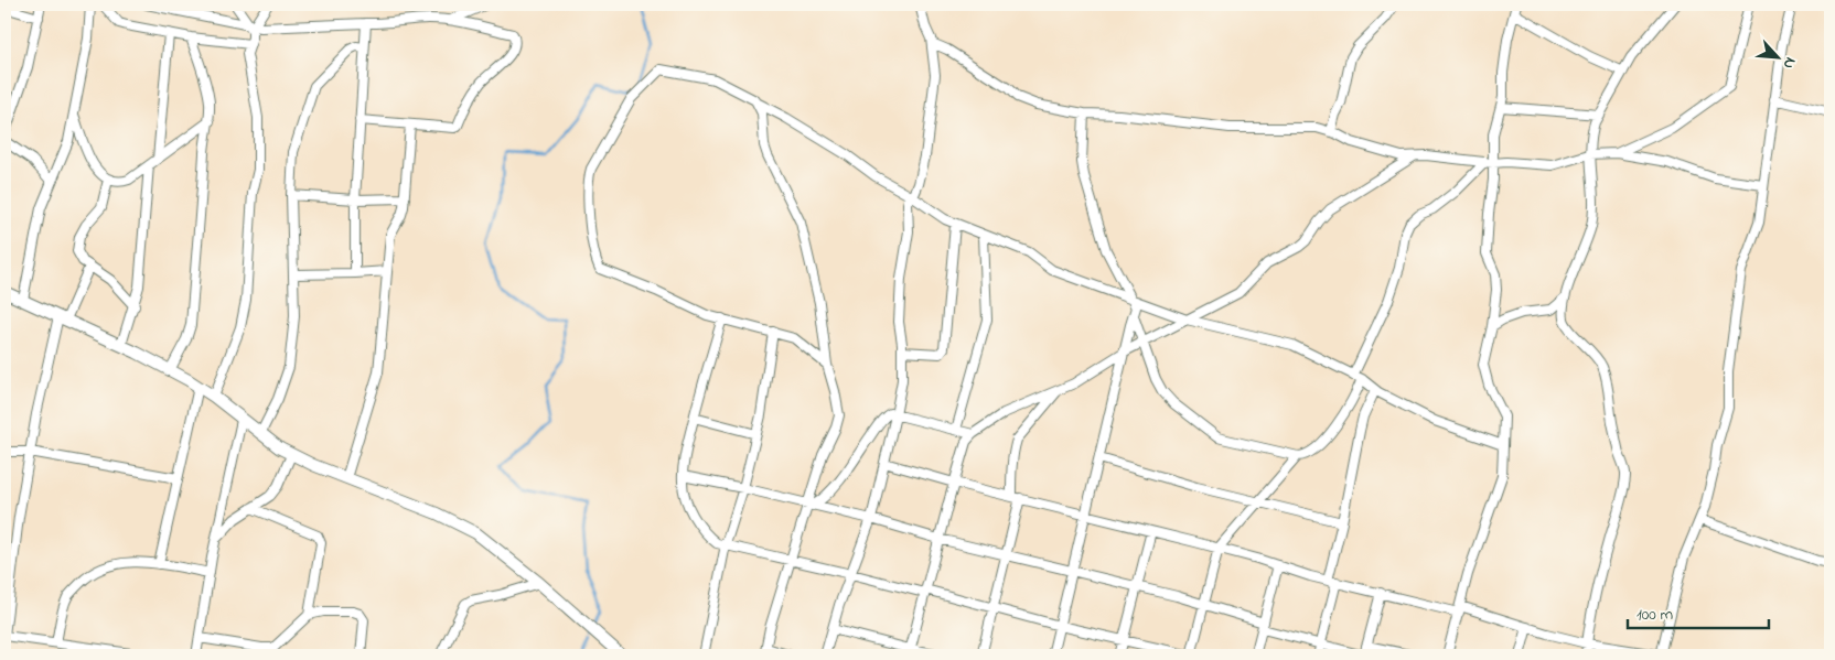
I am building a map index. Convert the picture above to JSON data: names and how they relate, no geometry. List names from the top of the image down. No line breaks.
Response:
{"scale_bar":"100 m","north":"bottom right"}
